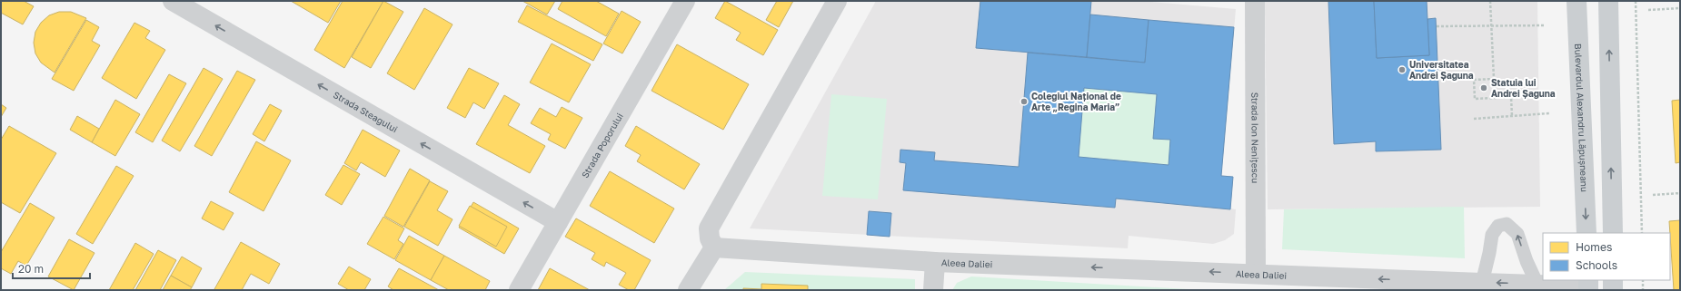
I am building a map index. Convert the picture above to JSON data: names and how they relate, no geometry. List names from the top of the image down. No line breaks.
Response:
{"streets":{"main road":["Bulevardul Alexandru Lăpușneanu"],"street":["Strada Steagului","Strada Ion Nenițescu","Strada Poporului","Aleea Daliei"]},"crossings":[["Strada Steagului","Strada Poporului"],["Strada Ion Nenițescu","Aleea Daliei"]],"one_way":["Strada Steagului","Aleea Daliei"],"places":["Universitatea Andrei Șaguna","Statuia lui Andrei Șaguna","Colegiul Național de Arte „Regina Maria”"],"legend":["Homes","Schools"],"scale_bar":"20 m"}
